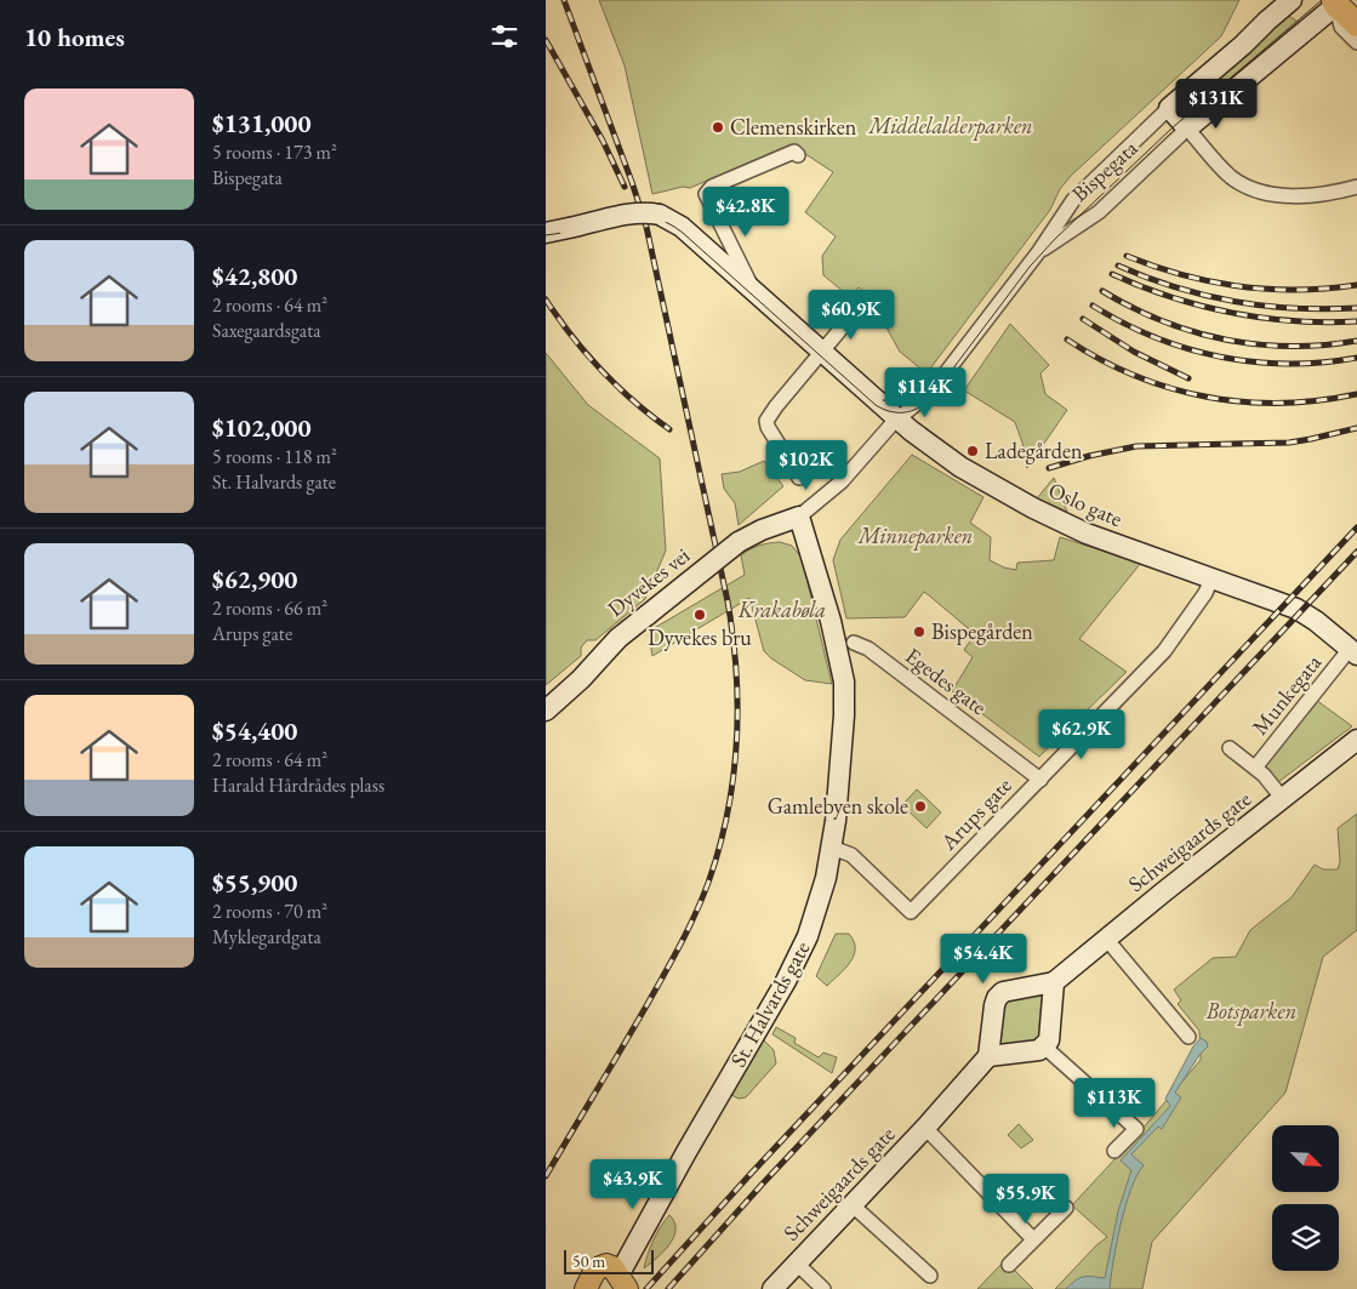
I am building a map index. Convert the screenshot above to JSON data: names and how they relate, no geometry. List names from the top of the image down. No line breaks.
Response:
{"streets":{"street":["Bispegata","Oslo gate","Dyvekes vei","Egedes gate","Munkegata","Arups gate","Schweigaards gate","St. Halvards gate"]},"crossings":[["Bispegata","Oslo gate"],["Bispegata","Dyvekes vei"],["Bispegata","St. Halvards gate"],["Oslo gate","Munkegata"],["Oslo gate","Arups gate"],["Dyvekes vei","St. Halvards gate"],["Egedes gate","Arups gate"],["Munkegata","Schweigaards gate"],["Arups gate","St. Halvards gate"]],"parks":["Middelalderparken","Minneparken","Krakabøla","Botsparken"],"places":["Clemenskirken","Ladegården","Dyvekes bru","Bispegården","Gamlebyen skole"],"scale_bar":"50 m","north":"bottom right","page":{"heading":"10 homes","list":[{"name":"$131,000","note":"5 rooms · 173 m² · Bispegata"},{"name":"$42,800","note":"2 rooms · 64 m² · Saxegaardsgata"},{"name":"$102,000","note":"5 rooms · 118 m² · St. Halvards gate"},{"name":"$62,900","note":"2 rooms · 66 m² · Arups gate"},{"name":"$54,400","note":"2 rooms · 64 m² · Harald Hårdrådes plass"},{"name":"$55,900","note":"2 rooms · 70 m² · Myklegardgata"}],"price":["$131K","$42.8K","$60.9K","$114K","$102K","$62.9K","$54.4K","$113K","$43.9K","$55.9K"],"scale":"50 m"}}
